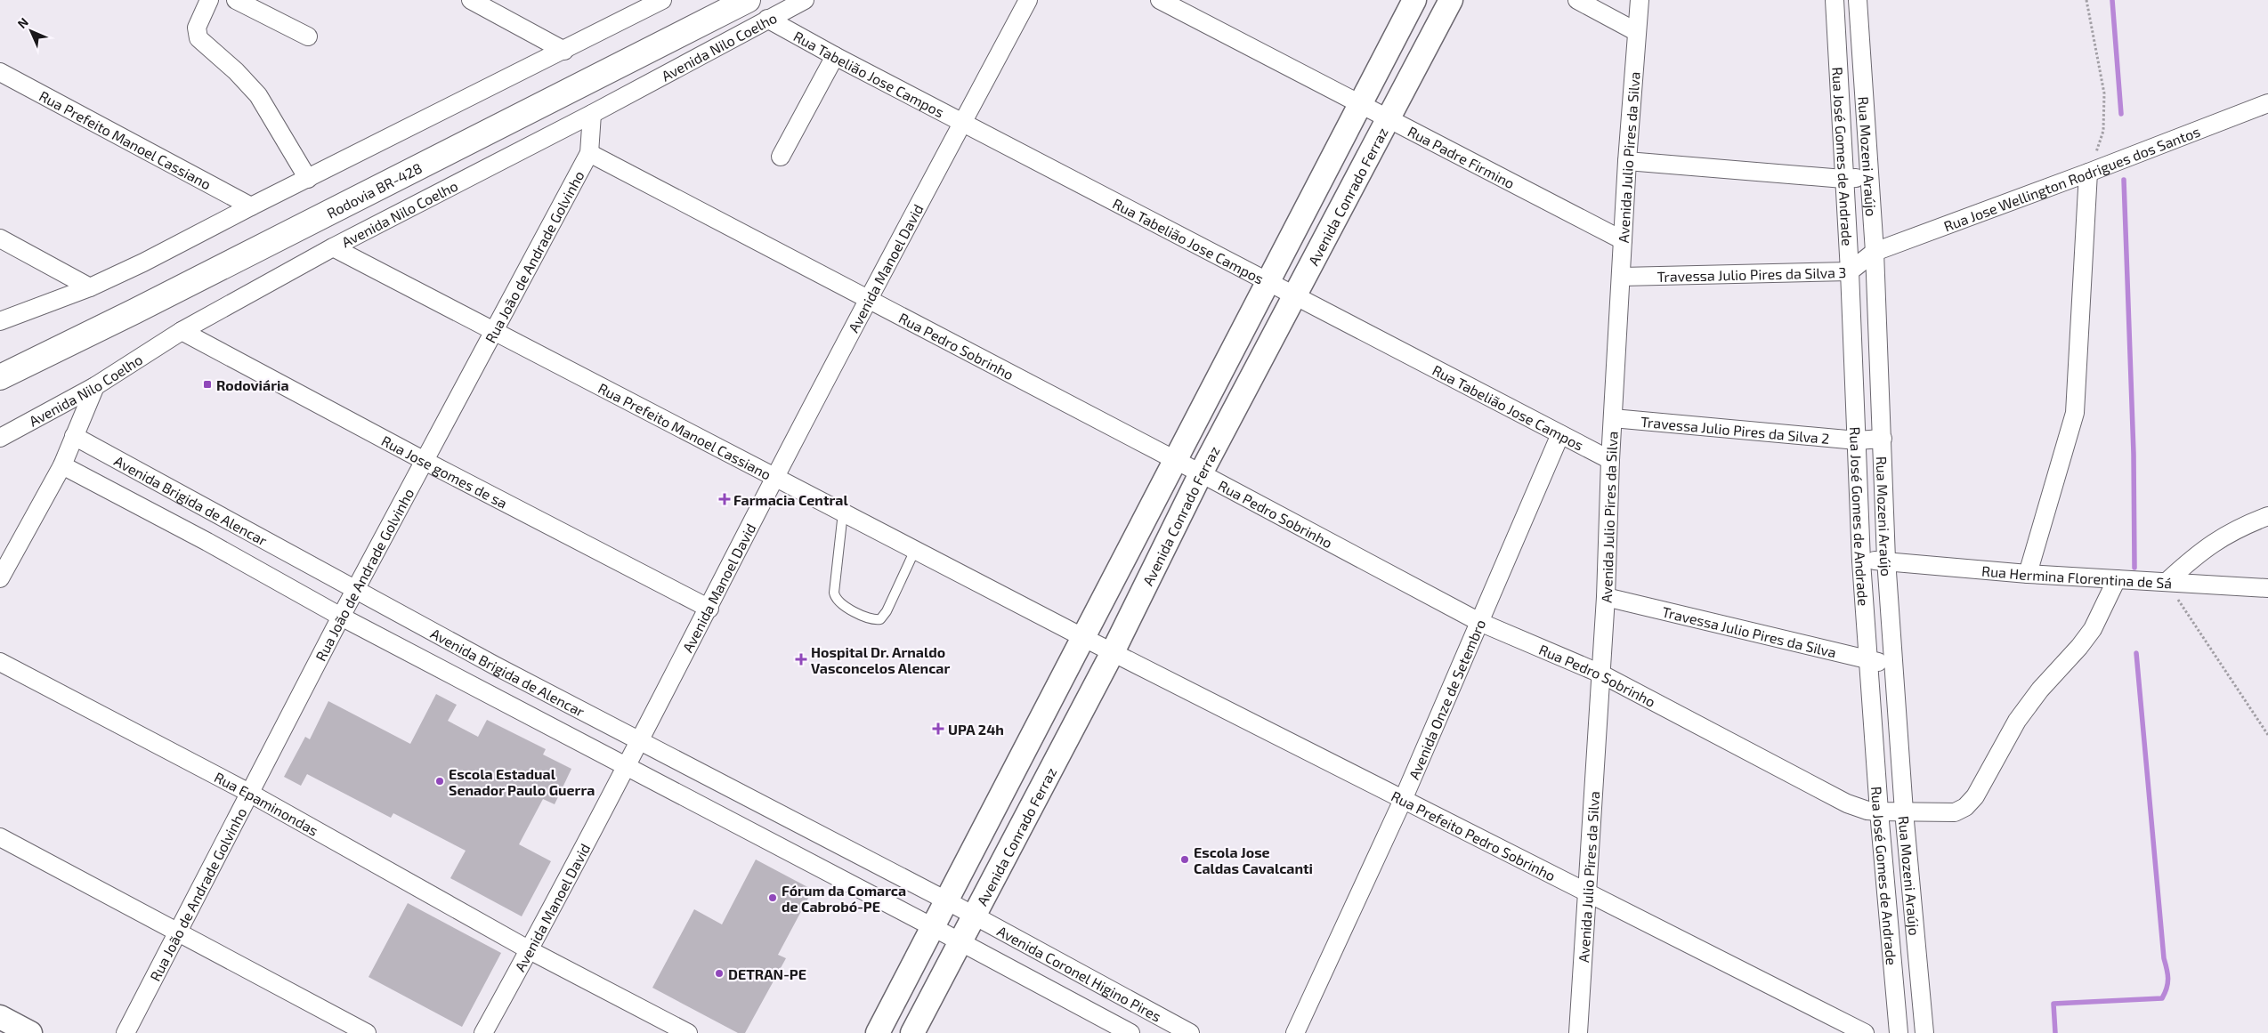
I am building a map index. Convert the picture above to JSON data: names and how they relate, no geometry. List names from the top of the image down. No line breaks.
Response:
{"streets":{"highway":["Rodovia BR-428"],"street":["Avenida Nilo Coelho","Rua Tabelião Jose Campos","Rua Prefeito Manoel Cassiano","Avenida Julio Pires da Silva","Rua José Gomes de Andrade","Rua Mozeni Araújo","Rua Padre Firmino","Rua Jose Wellington Rodrigues dos Santos","Avenida Conrado Ferraz","Rua João de Andrade Golvinho","Avenida Manoel David","Travessa Julio Pires da Silva 3","Rua Pedro Sobrinho","Travessa Julio Pires da Silva 2","Rua Jose gomes de sa","Avenida Brigida de Alencar","Rua Hermina Florentina de Sá","Travessa Julio Pires da Silva","Avenida Onze de Setembro","Rua Epaminondas","Rua Prefeito Pedro Sobrinho","Avenida Coronel Higino Pires"]},"crossings":[["Avenida Nilo Coelho","Rua Tabelião Jose Campos"],["Avenida Nilo Coelho","Rua Prefeito Manoel Cassiano"],["Avenida Nilo Coelho","Rua João de Andrade Golvinho"],["Avenida Nilo Coelho","Rua Jose gomes de sa"],["Rua Tabelião Jose Campos","Avenida Julio Pires da Silva"],["Rua Tabelião Jose Campos","Avenida Conrado Ferraz"],["Rua Tabelião Jose Campos","Avenida Manoel David"],["Rua Tabelião Jose Campos","Avenida Onze de Setembro"],["Rua Prefeito Manoel Cassiano","Avenida Conrado Ferraz"],["Rua Prefeito Manoel Cassiano","Rua João de Andrade Golvinho"],["Rua Prefeito Manoel Cassiano","Avenida Manoel David"],["Rua Prefeito Manoel Cassiano","Rua Prefeito Pedro Sobrinho"],["Avenida Julio Pires da Silva","Rua Padre Firmino"],["Avenida Julio Pires da Silva","Travessa Julio Pires da Silva 3"],["Avenida Julio Pires da Silva","Rua Pedro Sobrinho"],["Avenida Julio Pires da Silva","Travessa Julio Pires da Silva 2"],["Avenida Julio Pires da Silva","Travessa Julio Pires da Silva"],["Avenida Julio Pires da Silva","Rua Prefeito Pedro Sobrinho"],["Rua José Gomes de Andrade","Travessa Julio Pires da Silva 3"],["Rua José Gomes de Andrade","Rua Pedro Sobrinho"],["Rua José Gomes de Andrade","Travessa Julio Pires da Silva 2"],["Rua José Gomes de Andrade","Rua Hermina Florentina de Sá"],["Rua José Gomes de Andrade","Travessa Julio Pires da Silva"],["Rua Mozeni Araújo","Rua Jose Wellington Rodrigues dos Santos"],["Rua Mozeni Araújo","Travessa Julio Pires da Silva 3"],["Rua Mozeni Araújo","Rua Pedro Sobrinho"],["Rua Mozeni Araújo","Travessa Julio Pires da Silva 2"],["Rua Mozeni Araújo","Rua Hermina Florentina de Sá"],["Rua Mozeni Araújo","Travessa Julio Pires da Silva"],["Rua Padre Firmino","Avenida Conrado Ferraz"],["Rua Jose Wellington Rodrigues dos Santos","Travessa Julio Pires da Silva 3"],["Avenida Conrado Ferraz","Rua Pedro Sobrinho"],["Avenida Conrado Ferraz","Avenida Brigida de Alencar"],["Avenida Conrado Ferraz","Rua Prefeito Pedro Sobrinho"],["Avenida Conrado Ferraz","Avenida Coronel Higino Pires"],["Rua João de Andrade Golvinho","Rua Pedro Sobrinho"],["Rua João de Andrade Golvinho","Rua Jose gomes de sa"],["Rua João de Andrade Golvinho","Avenida Brigida de Alencar"],["Rua João de Andrade Golvinho","Rua Epaminondas"],["Avenida Manoel David","Rua Pedro Sobrinho"],["Avenida Manoel David","Rua Jose gomes de sa"],["Avenida Manoel David","Avenida Brigida de Alencar"],["Avenida Manoel David","Rua Epaminondas"],["Rua Pedro Sobrinho","Rua Hermina Florentina de Sá"],["Rua Pedro Sobrinho","Avenida Onze de Setembro"],["Avenida Brigida de Alencar","Avenida Coronel Higino Pires"],["Avenida Onze de Setembro","Rua Prefeito Pedro Sobrinho"]],"places":{"transit":["Rodoviária"],"health":["Farmacia Central","Hospital Dr. Arnaldo Vasconcelos Alencar","UPA 24h"],"other":["Escola Estadual Senador Paulo Guerra","Escola Jose Caldas Cavalcanti","Fórum da Comarca de Cabrobó-PE","DETRAN-PE"]},"north":"top left"}
